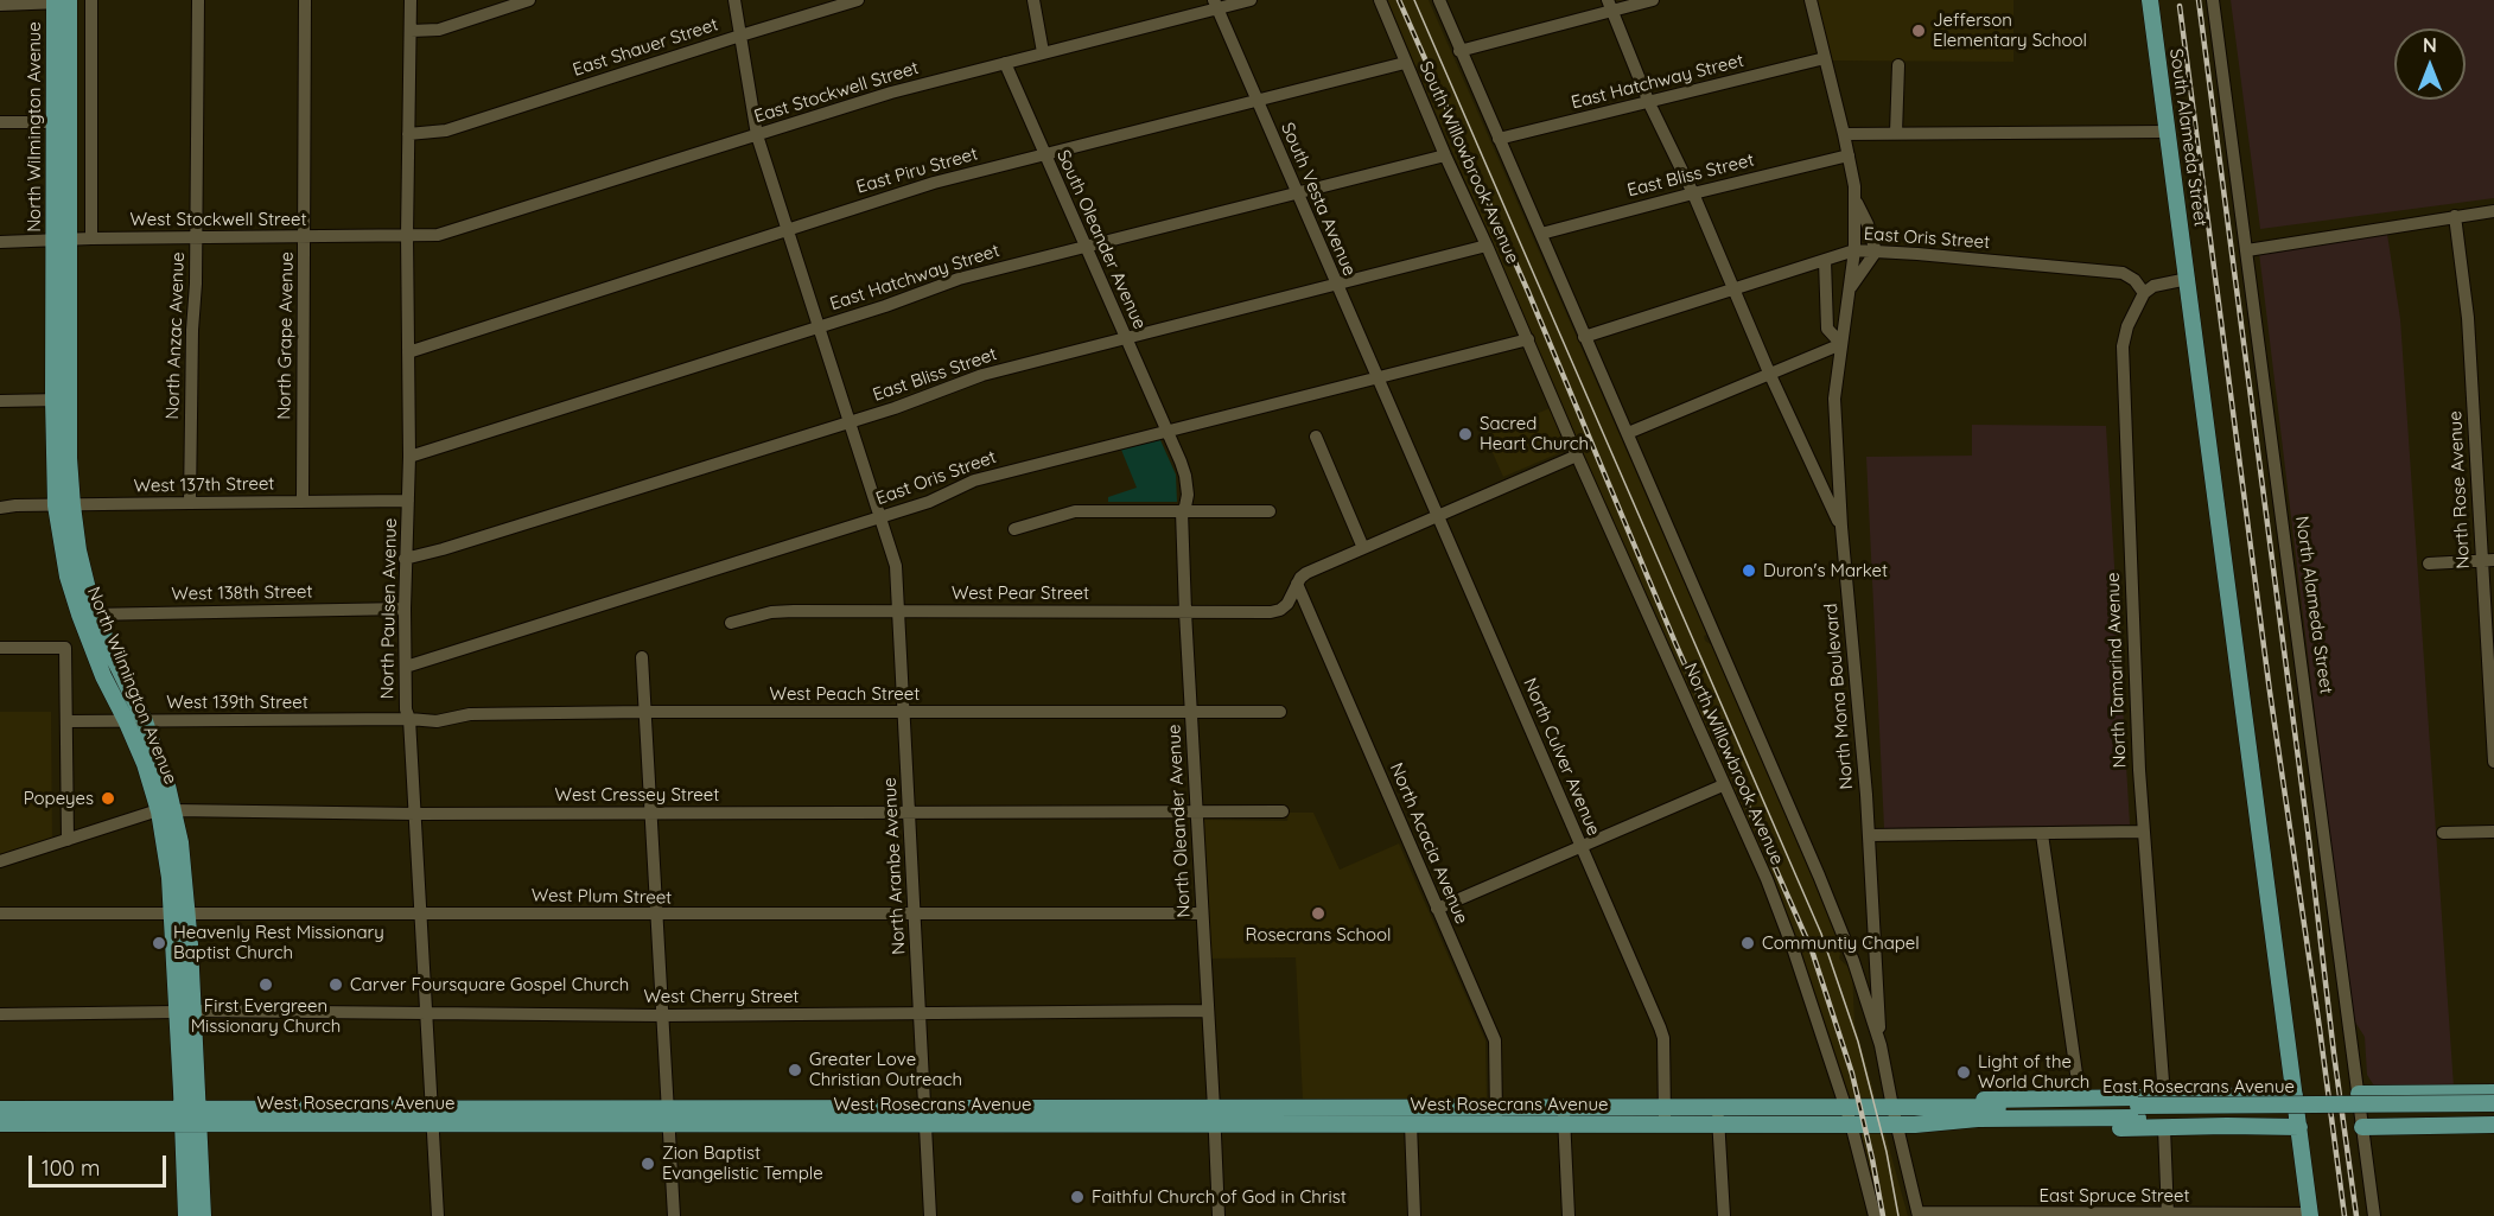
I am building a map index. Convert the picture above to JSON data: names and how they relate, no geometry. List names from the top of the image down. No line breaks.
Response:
{"streets":{"main road":["North Wilmington Avenue","South Alameda Street","East Rosecrans Avenue","West Rosecrans Avenue"],"street":["East Shauer Street","East Hatchway Street","East Stockwell Street","South Willowbrook Avenue","East Piru Street","East Bliss Street","South Vesta Avenue","West Stockwell Street","East Oris Street","South Oleander Avenue","North Anzac Avenue","North Grape Avenue","West 137th Street","North Rose Avenue","West 138th Street","West Pear Street","North Alameda Street","North Paulsen Avenue","North Tamarind Avenue","West Peach Street","North Mona Boulevard","West 139th Street","North Culver Avenue","North Willowbrook Avenue","West Cressey Street","North Oleander Avenue","North Acacia Avenue","North Aranbe Avenue","West Plum Street","West Cherry Street","East Spruce Street"]},"crossings":[["East Shauer Street","North Paulsen Avenue"],["East Shauer Street","North Aranbe Avenue"],["East Hatchway Street","South Willowbrook Avenue"],["East Hatchway Street","South Vesta Avenue"],["East Hatchway Street","South Oleander Avenue"],["East Hatchway Street","North Paulsen Avenue"],["East Hatchway Street","North Aranbe Avenue"],["East Stockwell Street","South Vesta Avenue"],["East Stockwell Street","West Stockwell Street"],["East Stockwell Street","South Oleander Avenue"],["East Stockwell Street","North Aranbe Avenue"],["North Wilmington Avenue","West Stockwell Street"],["North Wilmington Avenue","West 137th Street"],["North Wilmington Avenue","West 138th Street"],["North Wilmington Avenue","West 139th Street"],["North Wilmington Avenue","West Cressey Street"],["North Wilmington Avenue","West Plum Street"],["North Wilmington Avenue","West Cherry Street"],["North Wilmington Avenue","West Rosecrans Avenue"],["South Willowbrook Avenue","East Piru Street"],["South Willowbrook Avenue","East Bliss Street"],["South Willowbrook Avenue","East Oris Street"],["South Willowbrook Avenue","North Willowbrook Avenue"],["East Piru Street","South Vesta Avenue"],["East Piru Street","South Oleander Avenue"],["East Piru Street","North Paulsen Avenue"],["East Piru Street","North Aranbe Avenue"],["East Bliss Street","South Vesta Avenue"],["East Bliss Street","South Oleander Avenue"],["East Bliss Street","North Paulsen Avenue"],["East Bliss Street","North Aranbe Avenue"],["South Vesta Avenue","East Oris Street"],["South Vesta Avenue","North Culver Avenue"],["West Stockwell Street","North Anzac Avenue"],["West Stockwell Street","North Grape Avenue"],["West Stockwell Street","North Paulsen Avenue"],["East Oris Street","South Oleander Avenue"],["East Oris Street","North Paulsen Avenue"],["East Oris Street","North Tamarind Avenue"],["East Oris Street","North Mona Boulevard"],["East Oris Street","North Willowbrook Avenue"],["East Oris Street","North Oleander Avenue"],["East Oris Street","North Aranbe Avenue"],["South Oleander Avenue","North Oleander Avenue"],["North Anzac Avenue","West 137th Street"],["North Grape Avenue","West 137th Street"],["West 137th Street","North Paulsen Avenue"],["West 138th Street","North Paulsen Avenue"],["West Pear Street","North Oleander Avenue"],["West Pear Street","North Acacia Avenue"],["West Pear Street","North Aranbe Avenue"],["North Paulsen Avenue","West Peach Street"],["North Paulsen Avenue","West 139th Street"],["North Paulsen Avenue","West Cressey Street"],["North Paulsen Avenue","West Plum Street"],["North Paulsen Avenue","West Cherry Street"],["North Paulsen Avenue","West Rosecrans Avenue"],["West Peach Street","West 139th Street"],["West Peach Street","North Oleander Avenue"],["West Peach Street","North Aranbe Avenue"],["North Mona Boulevard","North Willowbrook Avenue"],["North Culver Avenue","West Rosecrans Avenue"],["North Willowbrook Avenue","East Rosecrans Avenue"],["North Willowbrook Avenue","West Rosecrans Avenue"],["North Willowbrook Avenue","East Spruce Street"],["West Cressey Street","North Oleander Avenue"],["West Cressey Street","North Aranbe Avenue"],["North Oleander Avenue","West Plum Street"],["North Oleander Avenue","West Cherry Street"],["North Oleander Avenue","West Rosecrans Avenue"],["North Acacia Avenue","West Rosecrans Avenue"],["North Aranbe Avenue","West Plum Street"],["North Aranbe Avenue","West Cherry Street"],["North Aranbe Avenue","West Rosecrans Avenue"],["East Rosecrans Avenue","West Rosecrans Avenue"]],"places":["Jefferson Elementary School","Sacred Heart Church","Duron's Market","Popeyes","Rosecrans School","Heavenly Rest Missionary Baptist Church","Communtiy Chapel","First Evergreen Missionary Church","Carver Foursquare Gospel Church","Greater Love Christian Outreach","Light of the World Church","Zion Baptist Evangelistic Temple","Faithful Church of God in Christ"],"scale_bar":"100 m","north":"top"}
